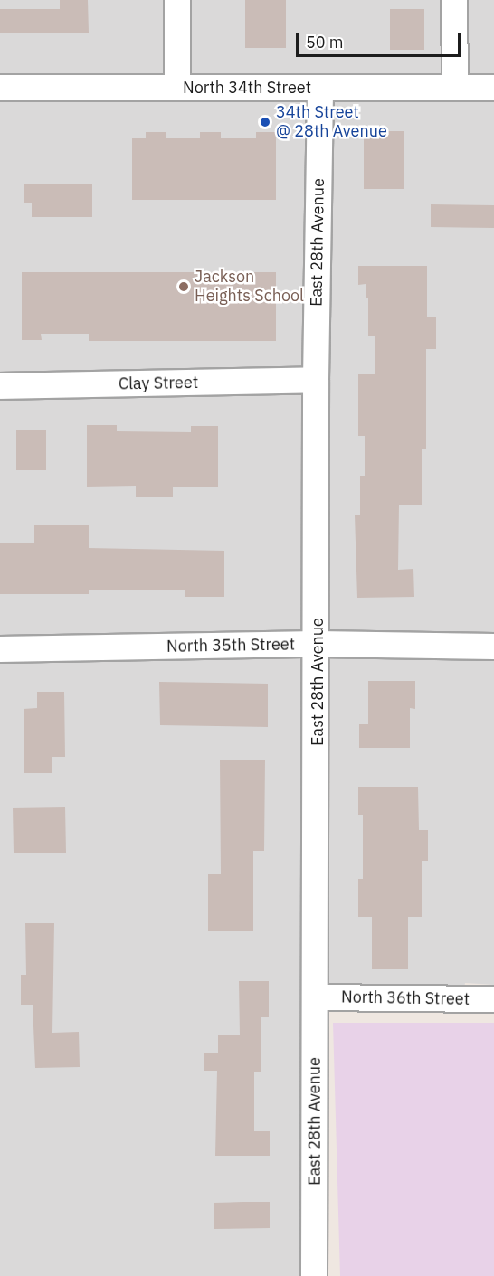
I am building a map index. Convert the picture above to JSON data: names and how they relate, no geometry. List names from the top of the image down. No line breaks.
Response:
{"streets":{"street":["North 34th Street","East 28th Avenue","Clay Street","North 35th Street","North 36th Street"]},"crossings":[["North 34th Street","East 28th Avenue"],["East 28th Avenue","Clay Street"],["East 28th Avenue","North 35th Street"],["East 28th Avenue","North 36th Street"]],"places":["34th Street @ 28th Avenue","Jackson Heights School"],"scale_bar":"50 m"}
